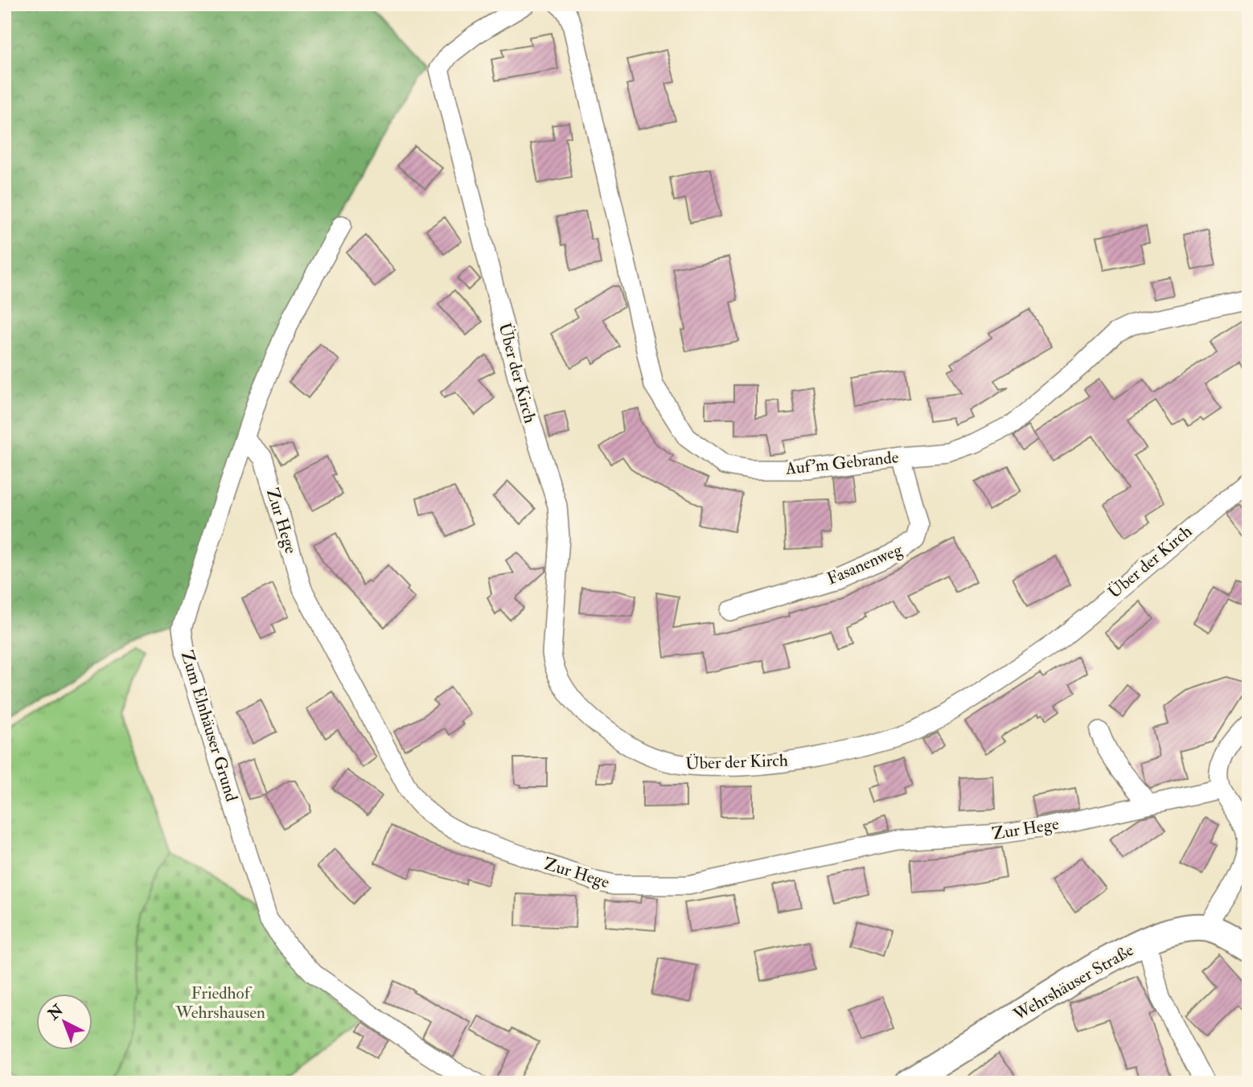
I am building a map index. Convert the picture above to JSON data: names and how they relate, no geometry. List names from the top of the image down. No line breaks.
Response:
{"streets":{"street":["Über der Kirch","Auf'm Gebrande","Zur Hege","Fasanenweg","Zum Elnhäuser Grund","Wehrshäuser Straße"]},"crossings":[["Auf'm Gebrande","Fasanenweg"],["Zur Hege","Zum Elnhäuser Grund"]],"parks":["Friedhof Wehrshausen"],"north":"top left"}
